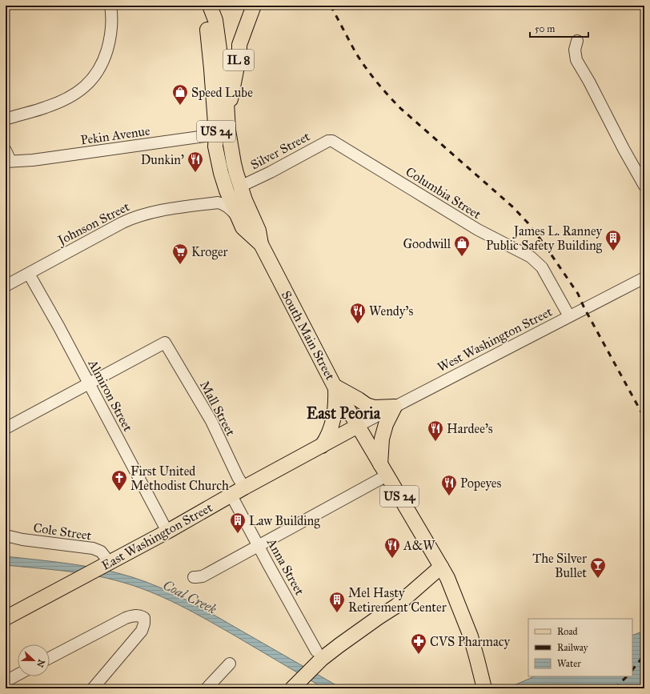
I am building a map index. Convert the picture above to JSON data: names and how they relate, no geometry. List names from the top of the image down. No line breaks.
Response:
{"streets":{"main road":["IL 8","US 24","South Main Street","East Washington Street"],"street":["Pekin Avenue","Silver Street","Columbia Street","Johnson Street","West Washington Street","Almiron Street","Mall Street","Cole Street","Anna Street"]},"crossings":[["IL 8","South Main Street"],["US 24","South Main Street"],["US 24","West Washington Street"],["US 24","East Washington Street"],["Pekin Avenue","South Main Street"],["Silver Street","Columbia Street"],["Silver Street","South Main Street"],["Columbia Street","West Washington Street"],["Johnson Street","South Main Street"],["Johnson Street","Almiron Street"],["South Main Street","West Washington Street"],["South Main Street","East Washington Street"],["West Washington Street","East Washington Street"],["Almiron Street","Mall Street"],["Almiron Street","East Washington Street"],["Mall Street","East Washington Street"],["Cole Street","East Washington Street"],["East Washington Street","Anna Street"]],"districts":["East Peoria"],"water":["Coal Creek"],"places":{"shop":["Speed Lube","Goodwill"],"restaurant":["Dunkin'","Wendy's","Hardee's","Popeyes","A&W"],"building":["James L. Ranney Public Safety Building","Law Building","Mel Hasty Retirement Center"],"supermarket":["Kroger"],"church":["First United Methodist Church"],"bar":["The Silver Bullet"],"pharmacy":["CVS Pharmacy"]},"legend":["Road","Railway","Water"],"scale_bar":"50 m","north":"right"}
